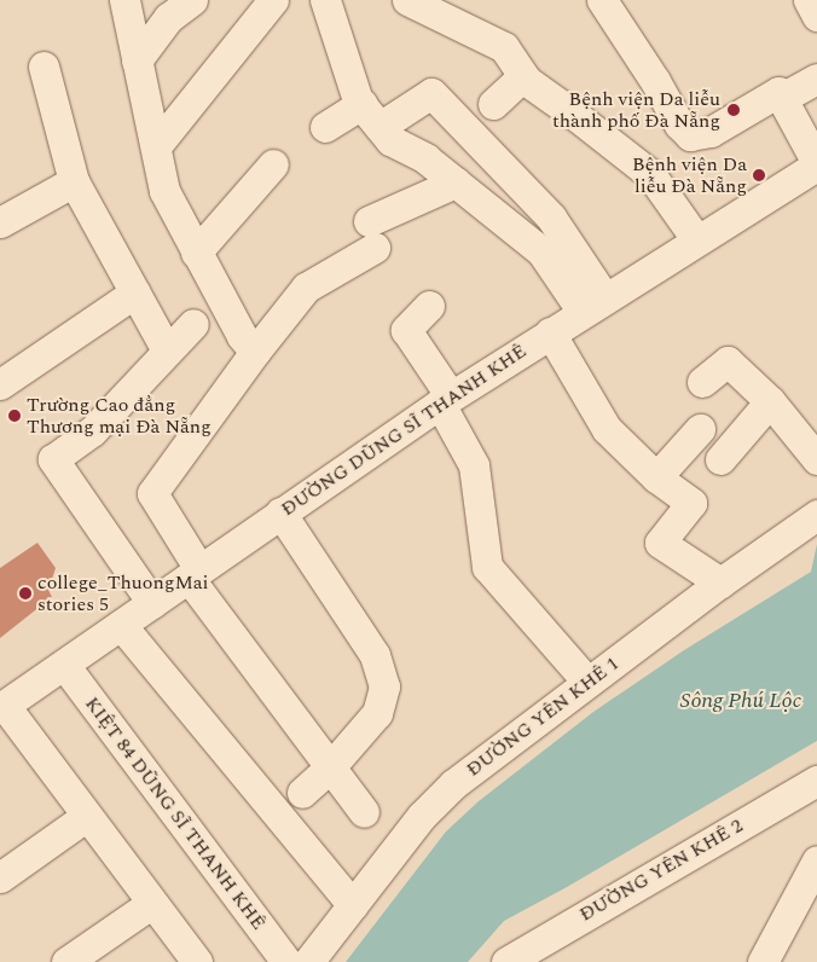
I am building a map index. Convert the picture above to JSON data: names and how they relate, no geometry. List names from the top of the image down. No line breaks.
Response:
{"streets":{"street":["ĐƯỜNG DŨNG SĨ THANH KHÊ","ĐƯỜNG YÊN KHÊ 1","KIỆT 84 DŨNG SĨ THANH KHÊ","ĐƯỜNG YÊN KHÊ 2"]},"crossings":[["ĐƯỜNG DŨNG SĨ THANH KHÊ","KIỆT 84 DŨNG SĨ THANH KHÊ"]],"water":["Sông Phú Lộc"],"places":["Bệnh viện Da liễu thành phố Đà Nẵng","Bệnh viện Da liễu Đà Nẵng","Trường Cao đẳng Thương mại Đà Nẵng","college_ThuongMai stories 5"]}
